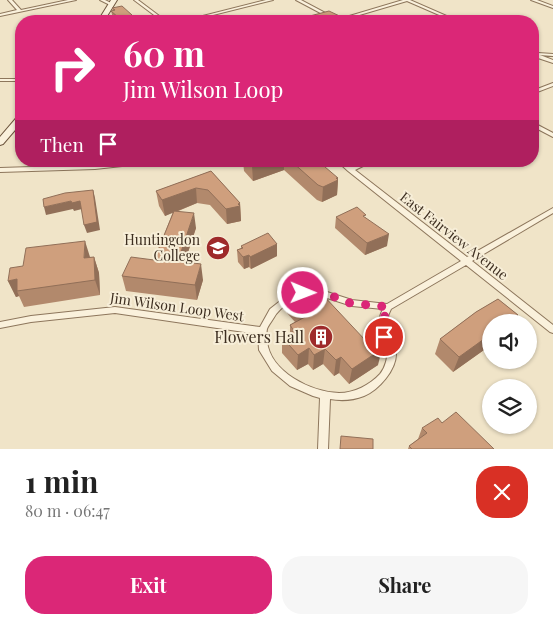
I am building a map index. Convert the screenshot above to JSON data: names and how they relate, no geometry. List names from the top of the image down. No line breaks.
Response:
{"streets":{"street":["East Fairview Avenue","Jim Wilson Loop West"]},"places":{"school or university":["Huntingdon College"],"building":["Flowers Hall"]},"page":{"turn":["60 m","Jim Wilson Loop"],"then":"Then","heading":["1 min","80 m · 06:47"],"buttons":["Exit","Share"]}}
